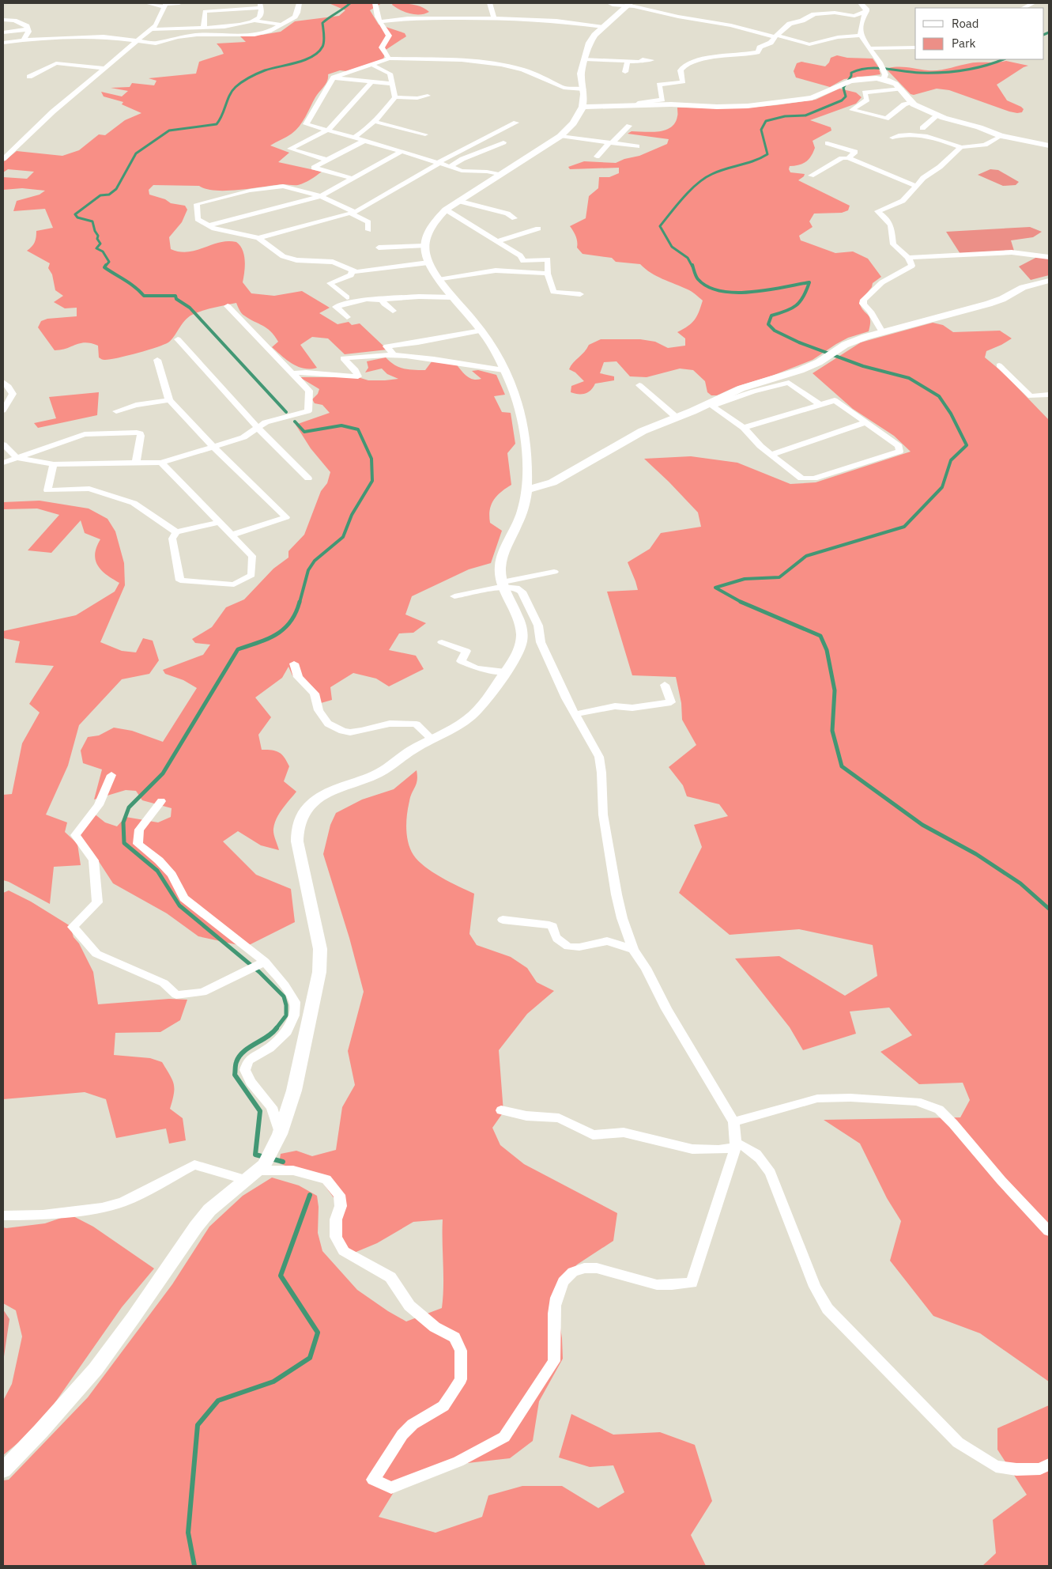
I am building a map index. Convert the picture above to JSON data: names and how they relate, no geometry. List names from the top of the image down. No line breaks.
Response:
{"legend":["Road","Park"]}
